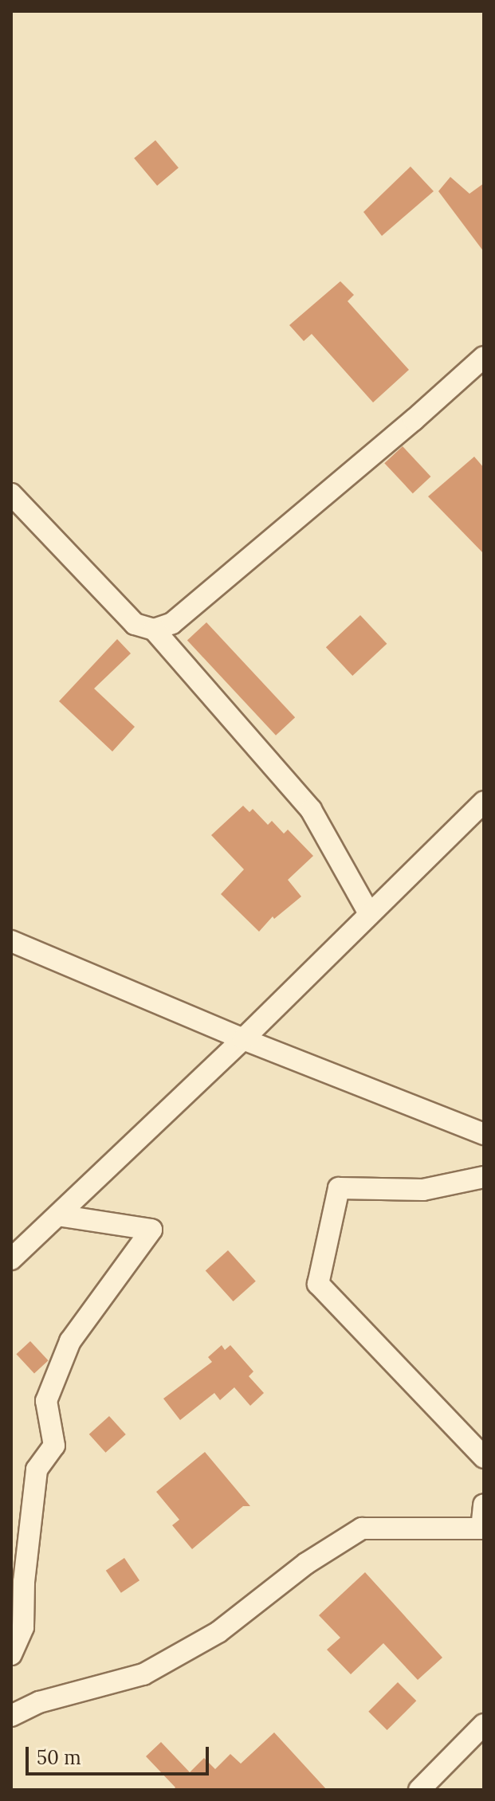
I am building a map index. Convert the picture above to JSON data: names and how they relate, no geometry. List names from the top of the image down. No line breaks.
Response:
{"scale_bar":"50 m"}
